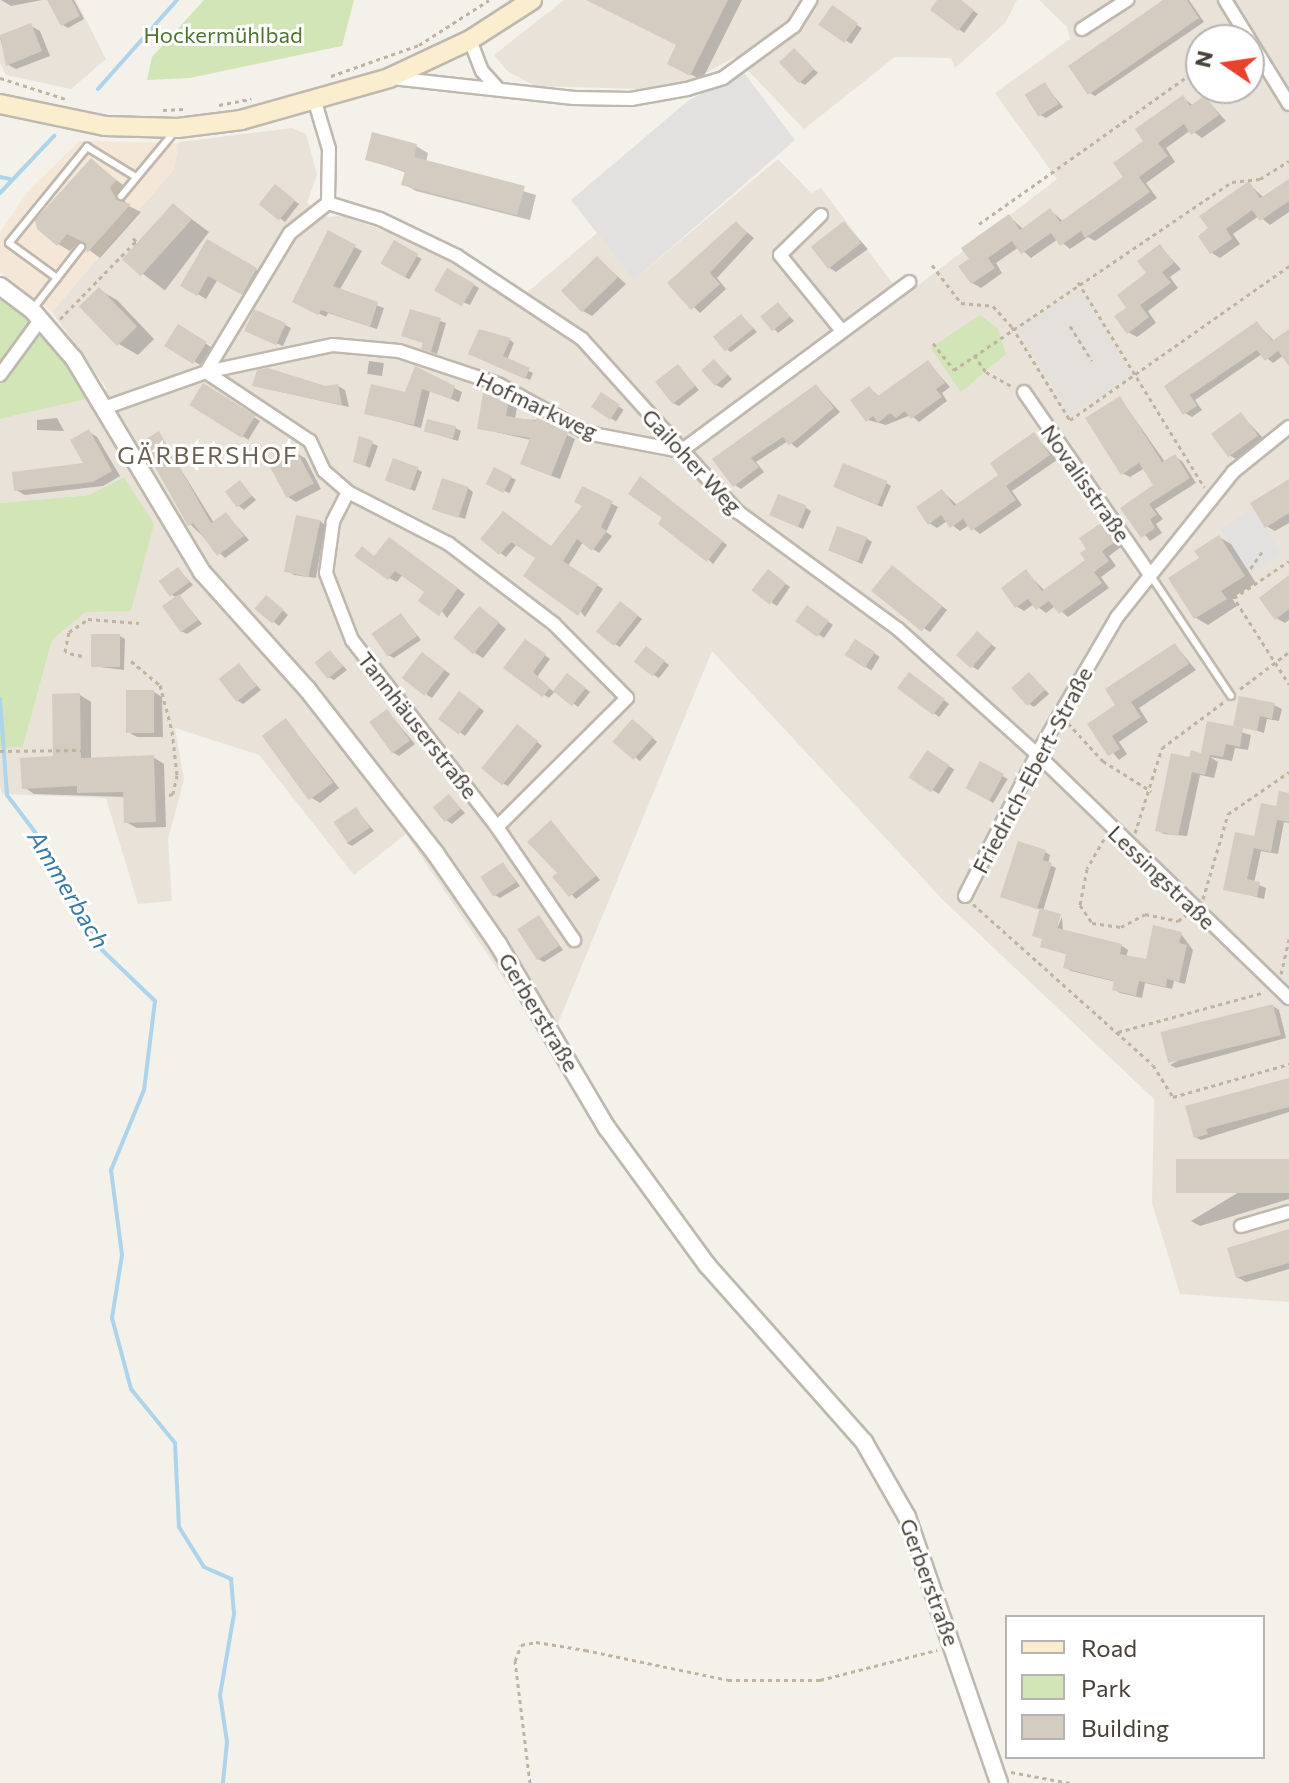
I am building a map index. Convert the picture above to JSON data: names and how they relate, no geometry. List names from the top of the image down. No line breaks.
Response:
{"streets":{"street":["Hofmarkweg","Gailoher Weg","Novalisstraße","Tannhäuserstraße","Friedrich-Ebert-Straße","Lessingstraße","Gerberstraße"]},"crossings":[["Hofmarkweg","Gailoher Weg"],["Hofmarkweg","Gerberstraße"],["Gailoher Weg","Friedrich-Ebert-Straße"],["Gailoher Weg","Lessingstraße"],["Novalisstraße","Friedrich-Ebert-Straße"],["Friedrich-Ebert-Straße","Lessingstraße"]],"districts":["GÄRBERSHOF"],"water":["Ammerbach"],"parks":["Hockermühlbad"],"legend":["Road","Park","Building"],"north":"left"}
